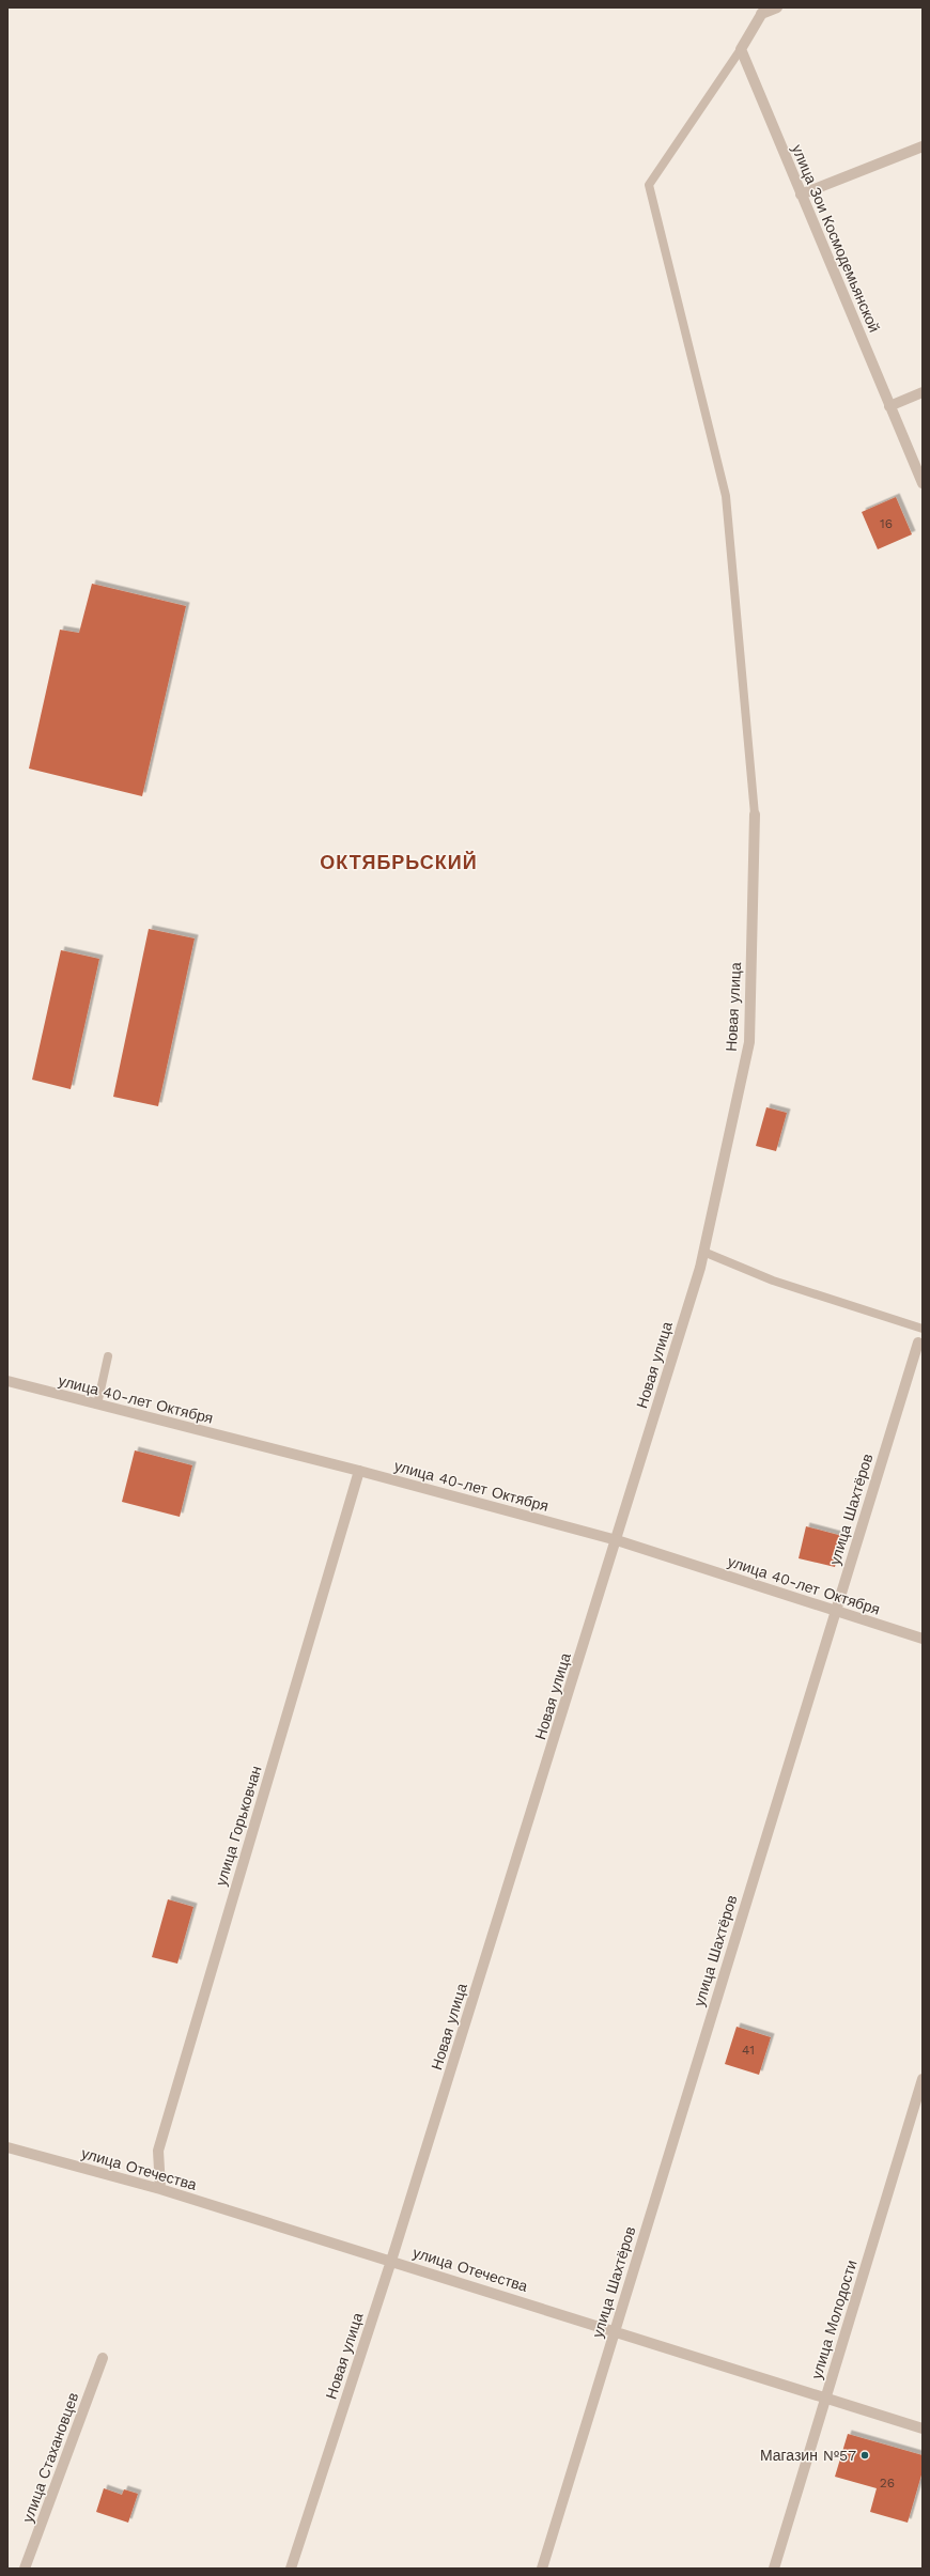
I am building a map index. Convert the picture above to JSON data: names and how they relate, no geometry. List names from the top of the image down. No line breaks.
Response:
{"streets":{"street":["улица Зои Космодемьянской","Новая улица","улица 40-лет Октября","улица Шахтёров","улица Горьковчан","улица Отечества","улица Молодости","улица Стахановцев"]},"crossings":[["Новая улица","улица 40-лет Октября"],["Новая улица","улица Отечества"],["улица 40-лет Октября","улица Шахтёров"],["улица 40-лет Октября","улица Горьковчан"],["улица Шахтёров","улица Отечества"],["улица Горьковчан","улица Отечества"],["улица Отечества","улица Молодости"]],"districts":["ОКТЯБРЬСКИЙ"],"places":["Магазин №57"],"house_numbers":["16","41","26"]}
